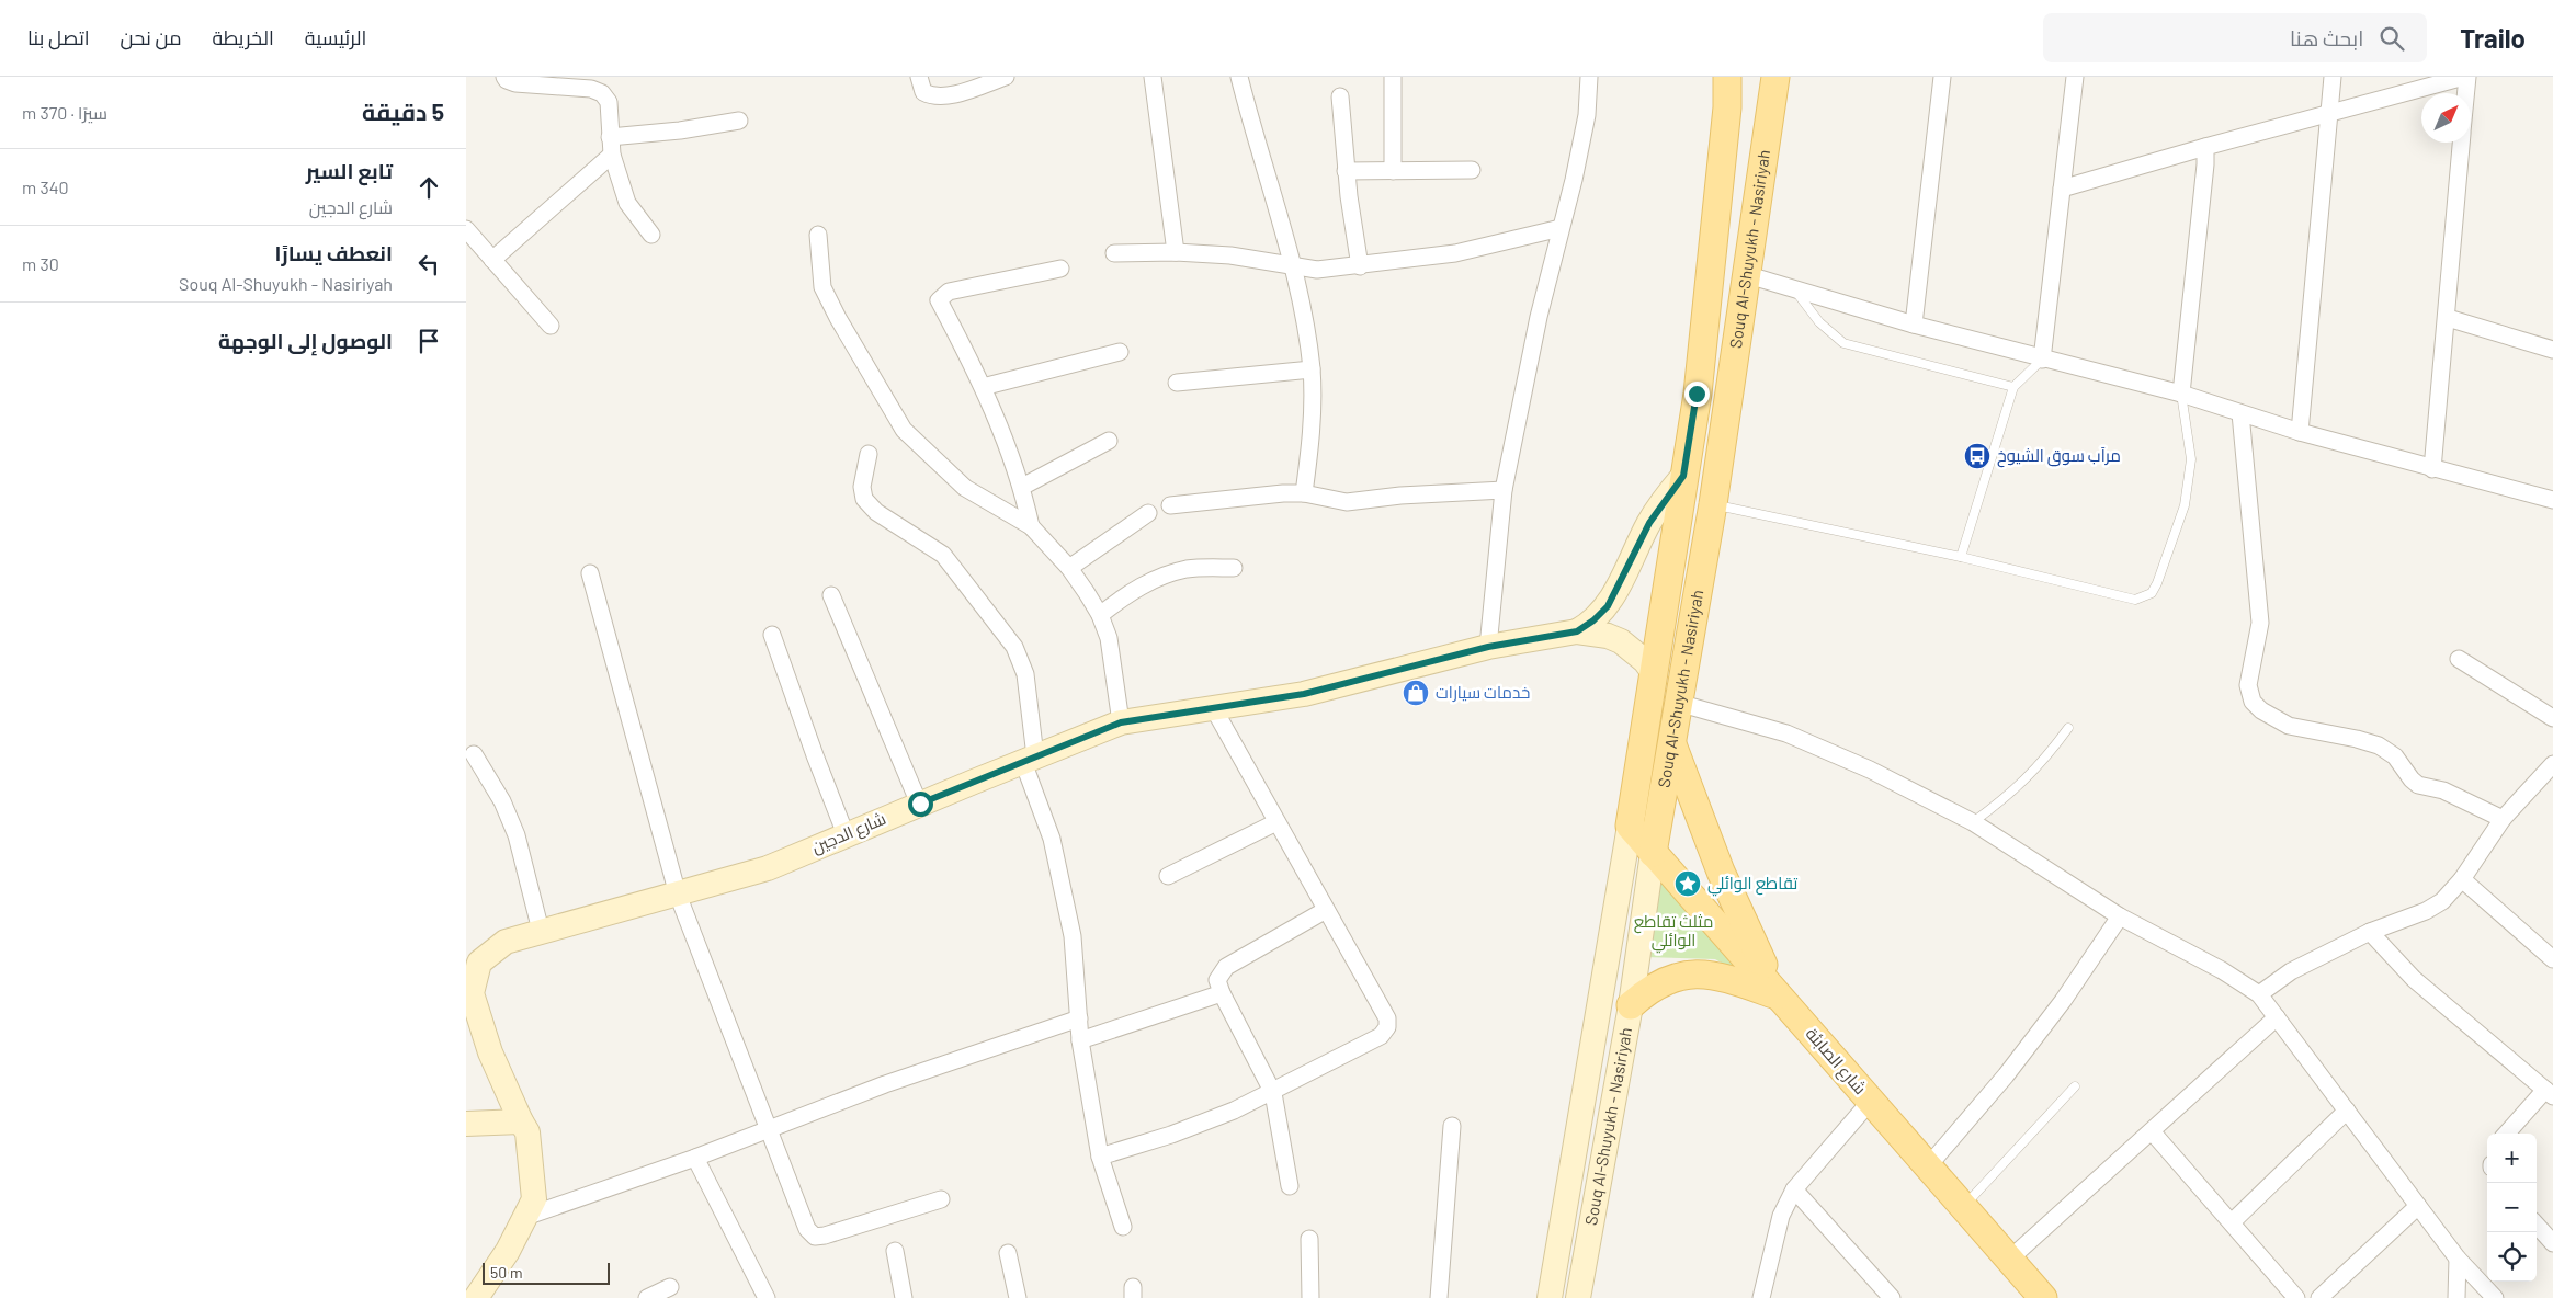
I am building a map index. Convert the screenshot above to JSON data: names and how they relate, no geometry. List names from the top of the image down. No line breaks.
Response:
{"streets":{"main road":["Souq Al-Shuyukh - Nasiriyah","شارع الصابئة"],"street":["شارع الدجين"]},"crossings":[["Souq Al-Shuyukh - Nasiriyah","شارع الدجين"],["Souq Al-Shuyukh - Nasiriyah","شارع الصابئة"]],"parks":["مثلث تقاطع الوائلي"],"places":{"bus stop":["مرآب سوق الشيوخ"],"shop":["خدمات سيارات"],"place":["تقاطع الوائلي"]},"scale_bar":"50 m","north":"top right","page":{"header":"Trailo","search":"ابحث هنا","nav":["الرئيسية","الخريطة","من نحن","اتصل بنا"],"heading":["5 دقيقة","سيرًا · 370 m"],"list":[["تابع السير","شارع الدجين","340 m"],["انعطف يسارًا","Souq Al-Shuyukh - Nasiriyah","30 m"],"الوصول إلى الوجهة"],"map_buttons":["+","−"],"scale":"50 m"}}
